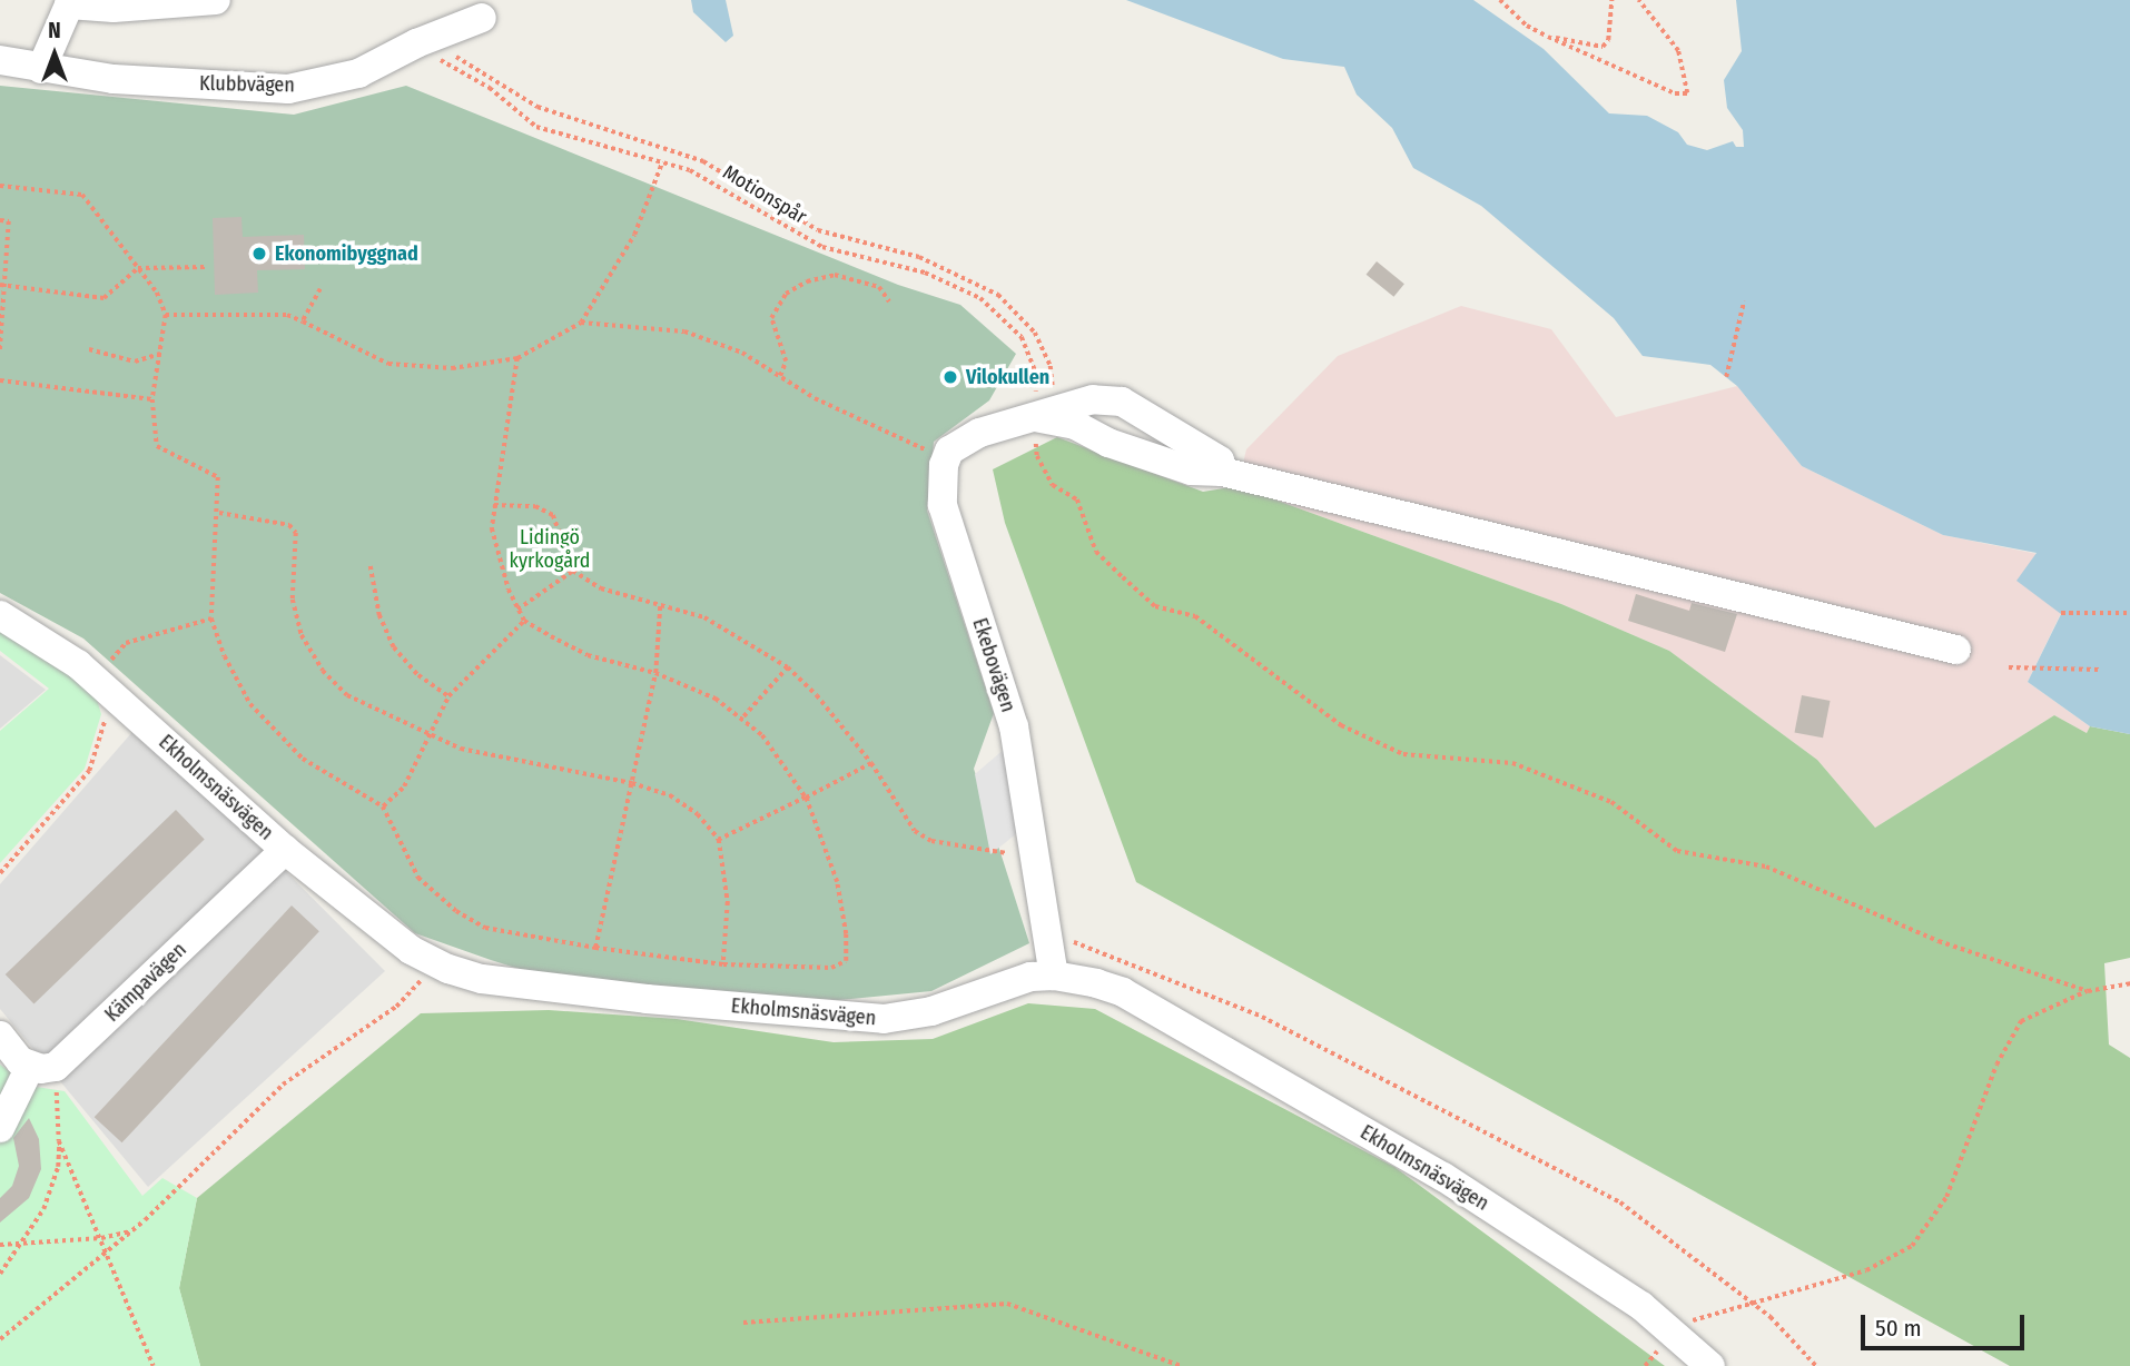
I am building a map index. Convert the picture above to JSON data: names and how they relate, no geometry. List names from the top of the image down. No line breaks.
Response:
{"streets":{"street":["Klubbvägen","Ekebovägen","Ekholmsnäsvägen","Kämpavägen"],"path":["Motionspår"]},"crossings":[["Klubbvägen","Motionspår"],["Ekebovägen","Ekholmsnäsvägen"],["Ekholmsnäsvägen","Kämpavägen"]],"parks":["Lidingö kyrkogård"],"places":["Ekonomibyggnad","Vilokullen"],"scale_bar":"50 m","north":"top"}
